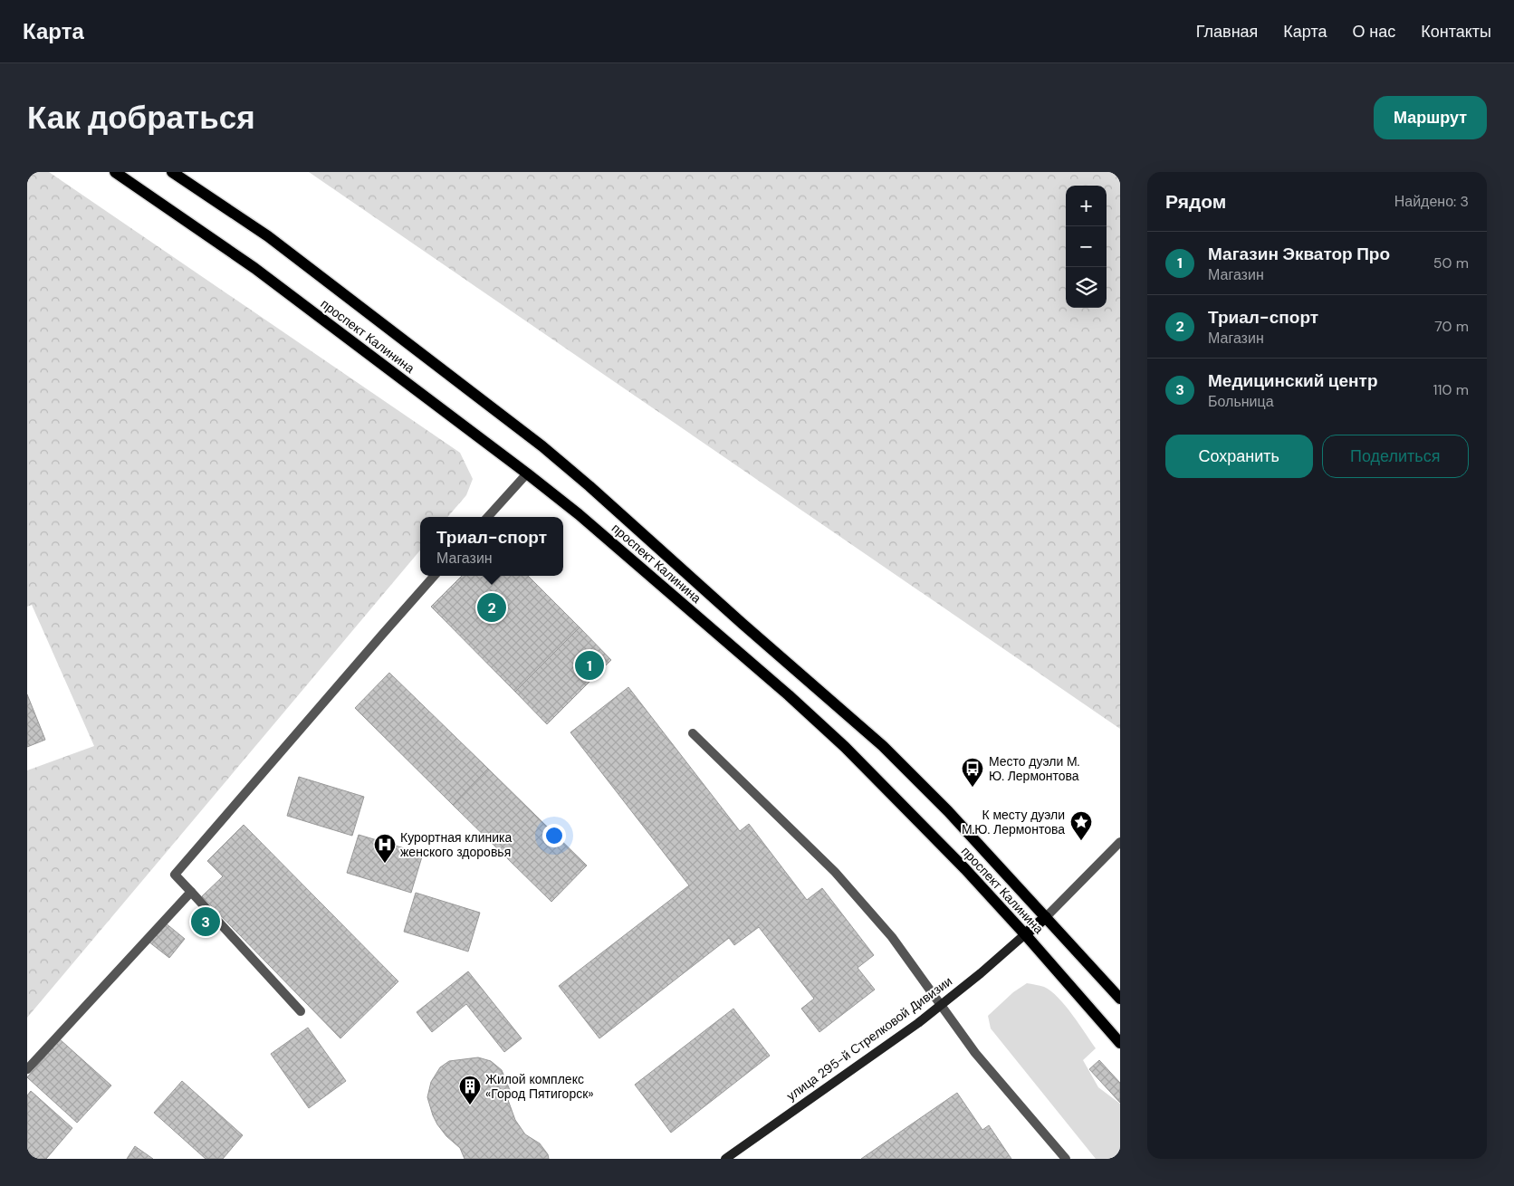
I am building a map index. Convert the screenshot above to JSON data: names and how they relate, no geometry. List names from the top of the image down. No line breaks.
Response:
{"streets":{"main road":["проспект Калинина","улица 295-й Стрелковой Дивизии"]},"crossings":[["проспект Калинина","улица 295-й Стрелковой Дивизии"]],"places":{"bus stop":["Место дуэли М. Ю. Лермонтова"],"place":["К месту дуэли М.Ю. Лермонтова"],"hospital":["Курортная клиника женского здоровья"],"building":["Жилой комплекс «Город Пятигорск»"]},"page":{"header":"Карта","nav":["Главная","Карта","О нас","Контакты"],"buttons":["Маршрут",["Сохранить","Поделиться"]],"title":"Как добраться","heading":["Рядом","Найдено: 3"],"map_buttons":["+","−"],"list":[{"mark":"1","name":"Магазин Экватор Про","note":"Магазин","value":"50 m"},{"mark":"2","name":"Триал-спорт","note":"Магазин","value":"70 m"},{"mark":"3","name":"Медицинский центр","note":"Больница","value":"110 m"}],"popup":["Триал-спорт","Магазин"],"pins":["2","1","3"]}}
